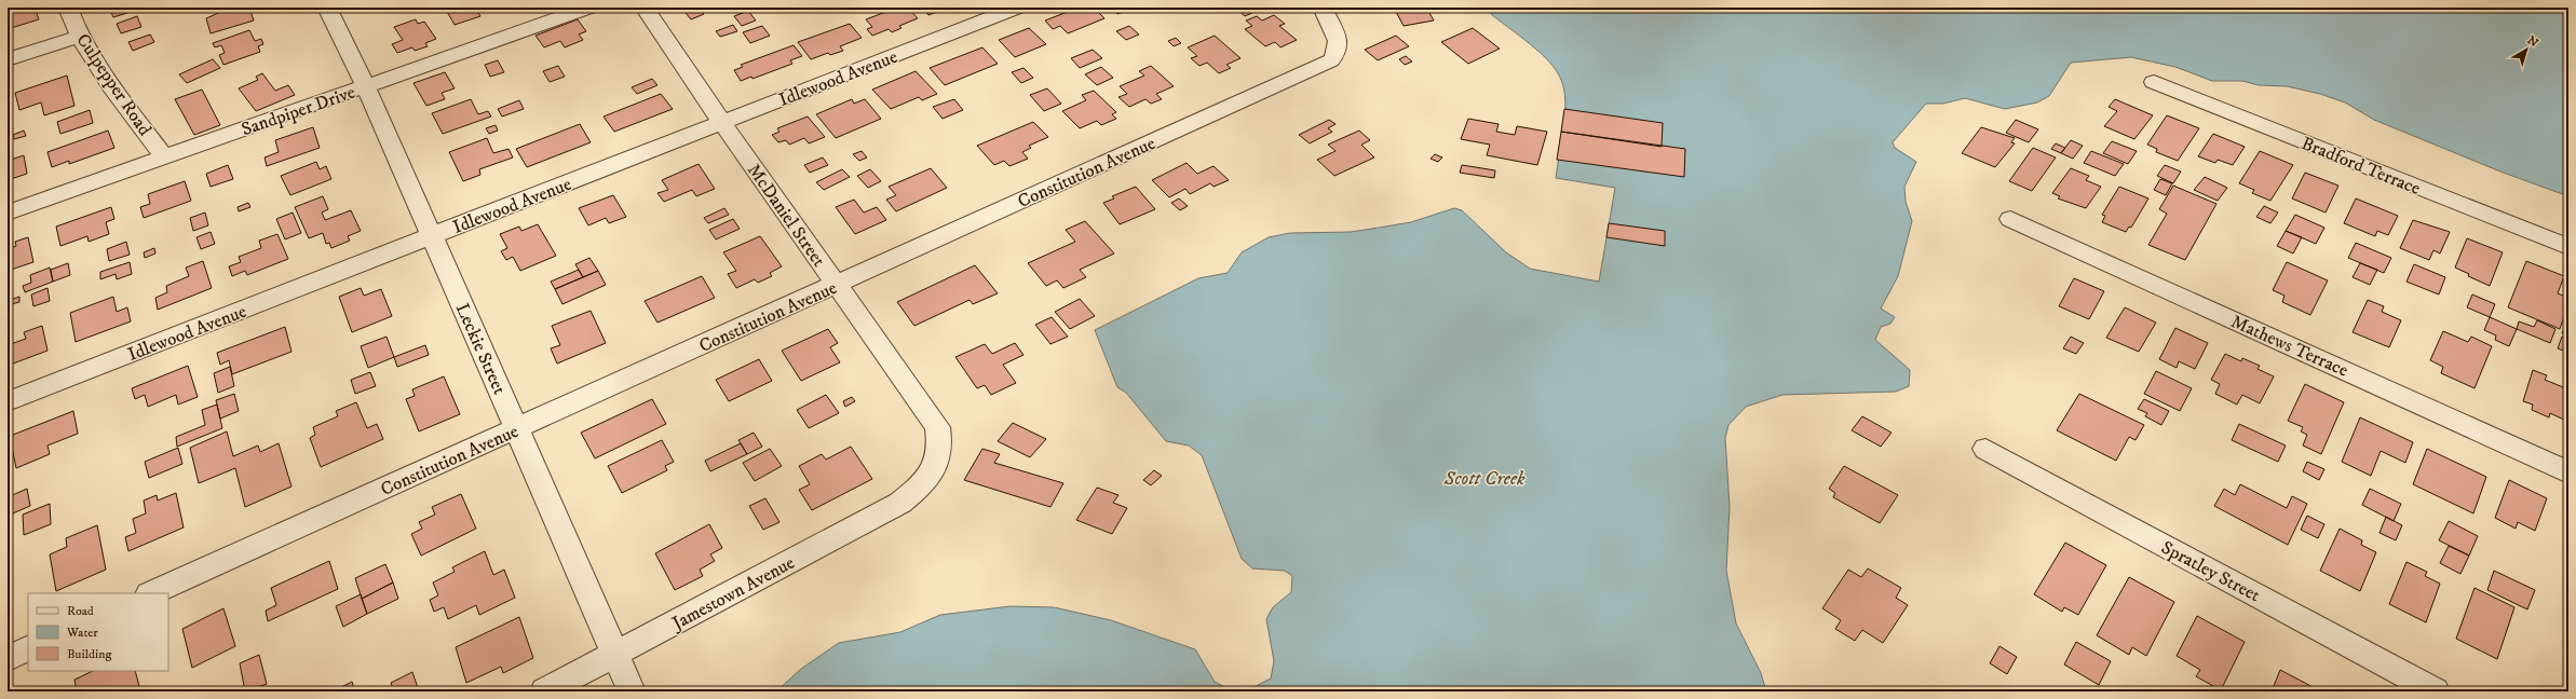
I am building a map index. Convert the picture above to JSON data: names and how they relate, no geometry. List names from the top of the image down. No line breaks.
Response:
{"streets":{"street":["Idlewood Avenue","Culpepper Road","Sandpiper Drive","Bradford Terrace","Constitution Avenue","McDaniel Street","Mathews Terrace","Leckie Street","Spratley Street","Jamestown Avenue"]},"crossings":[["Idlewood Avenue","McDaniel Street"],["Idlewood Avenue","Leckie Street"],["Culpepper Road","Sandpiper Drive"],["Sandpiper Drive","Leckie Street"],["Constitution Avenue","McDaniel Street"],["Constitution Avenue","Leckie Street"],["McDaniel Street","Jamestown Avenue"],["Leckie Street","Jamestown Avenue"]],"water":["Scott Creek"],"legend":["Road","Water","Building"],"north":"top right"}
